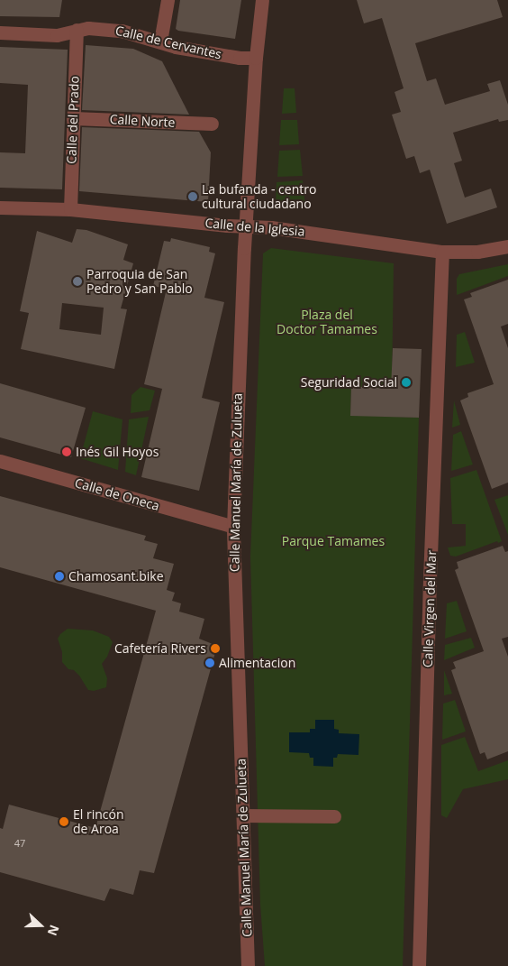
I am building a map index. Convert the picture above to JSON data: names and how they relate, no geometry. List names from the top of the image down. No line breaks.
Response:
{"streets":{"street":["Calle de Cervantes","Calle del Prado","Calle Norte","Calle de la Iglesia","Calle Manuel María de Zulueta","Calle de Oneca","Calle Virgen del Mar"]},"crossings":[["Calle de Cervantes","Calle del Prado"],["Calle de Cervantes","Calle Manuel María de Zulueta"],["Calle del Prado","Calle Norte"],["Calle del Prado","Calle de la Iglesia"],["Calle de la Iglesia","Calle Manuel María de Zulueta"],["Calle de la Iglesia","Calle Virgen del Mar"],["Calle Manuel María de Zulueta","Calle de Oneca"]],"parks":["Plaza del Doctor Tamames","Parque Tamames"],"places":["La bufanda - centro cultural ciudadano","Parroquia de San Pedro y San Pablo","Seguridad Social","Inés Gil Hoyos","Chamosant.bike","Cafetería Rivers","Alimentacion","El rincón de Aroa"],"house_numbers":["47"],"north":"right"}
